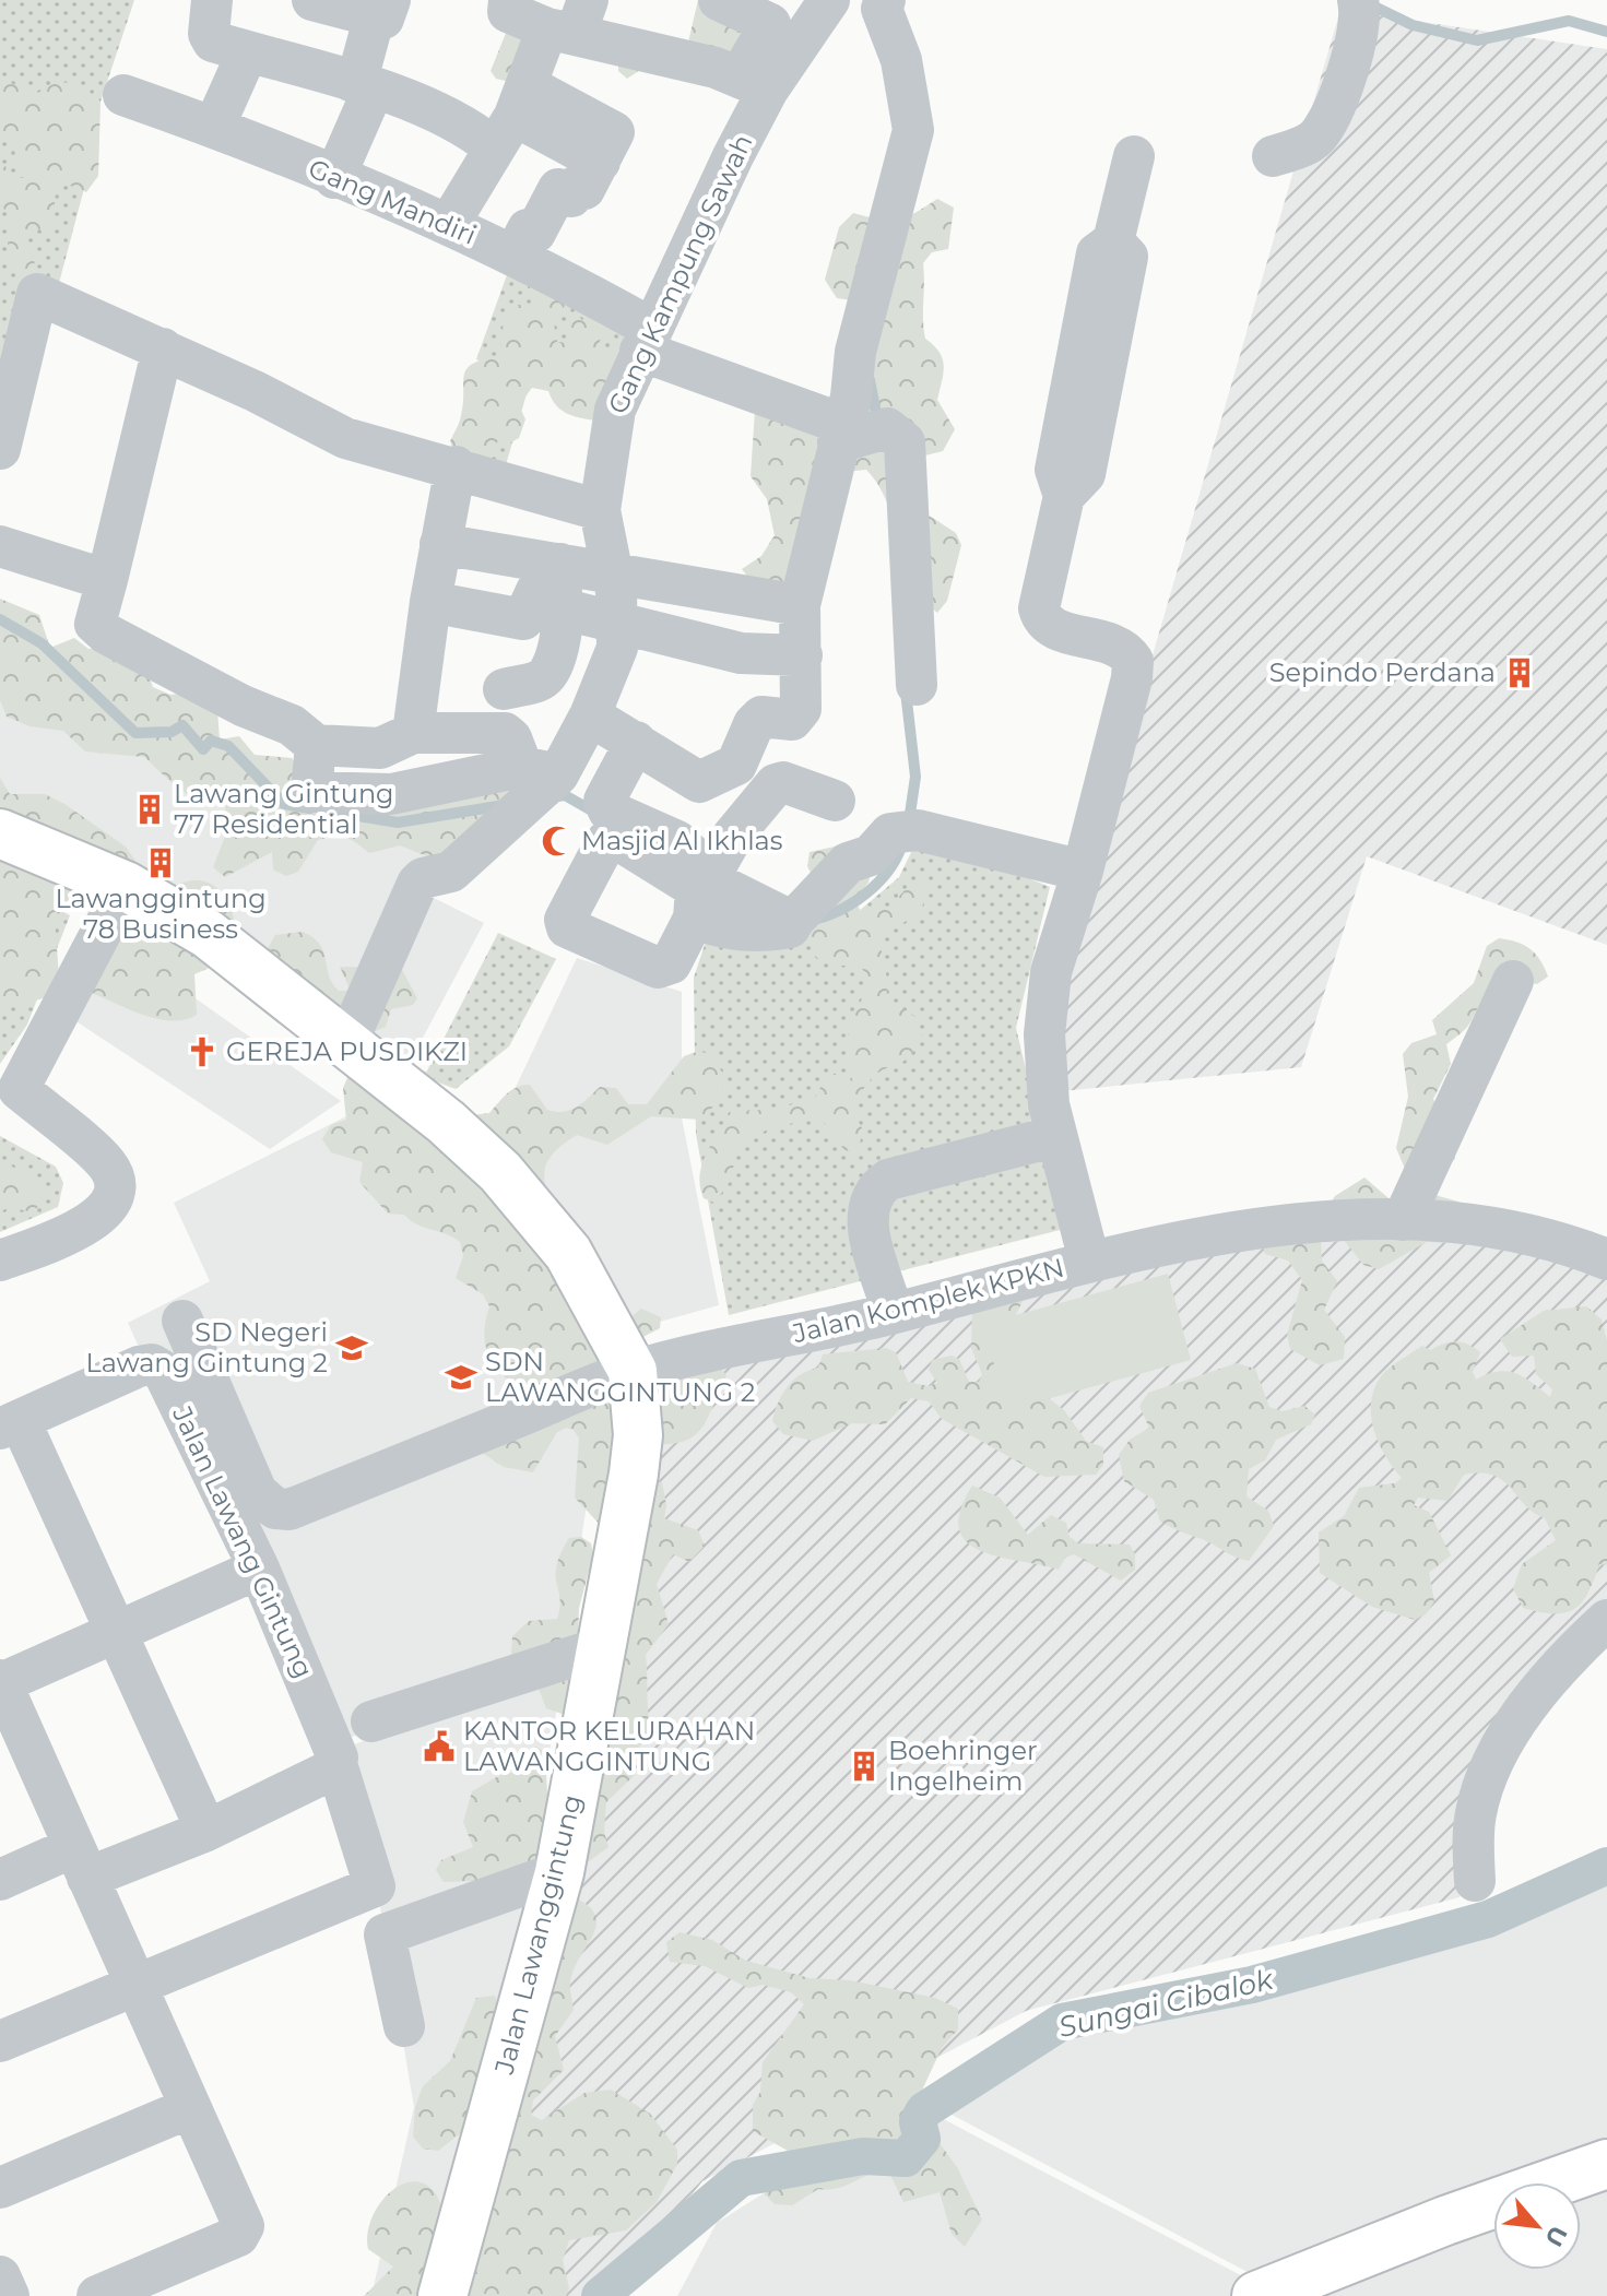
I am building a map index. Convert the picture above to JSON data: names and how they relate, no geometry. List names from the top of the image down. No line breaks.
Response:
{"streets":{"main road":["Jalan Lawanggintung"],"street":["Gang Mandiri","Gang Kampung Sawah","Jalan Komplek KPKN","Jalan Lawang Gintung"]},"crossings":[["Gang Mandiri","Gang Kampung Sawah"],["Gang Kampung Sawah","Jalan Lawanggintung"],["Jalan Komplek KPKN","Jalan Lawanggintung"]],"water":["Sungai Cibalok"],"places":{"building":["Sepindo Perdana","Lawang Gintung 77 Residential","Lawanggintung 78 Business","Boehringer Ingelheim"],"mosque":["Masjid Al Ikhlas"],"church":["GEREJA PUSDIKZI"],"school or university":["SD Negeri Lawang Gintung 2","SDN LAWANGGINTUNG 2"],"public building":["KANTOR KELURAHAN LAWANGGINTUNG"]},"north":"bottom right"}
